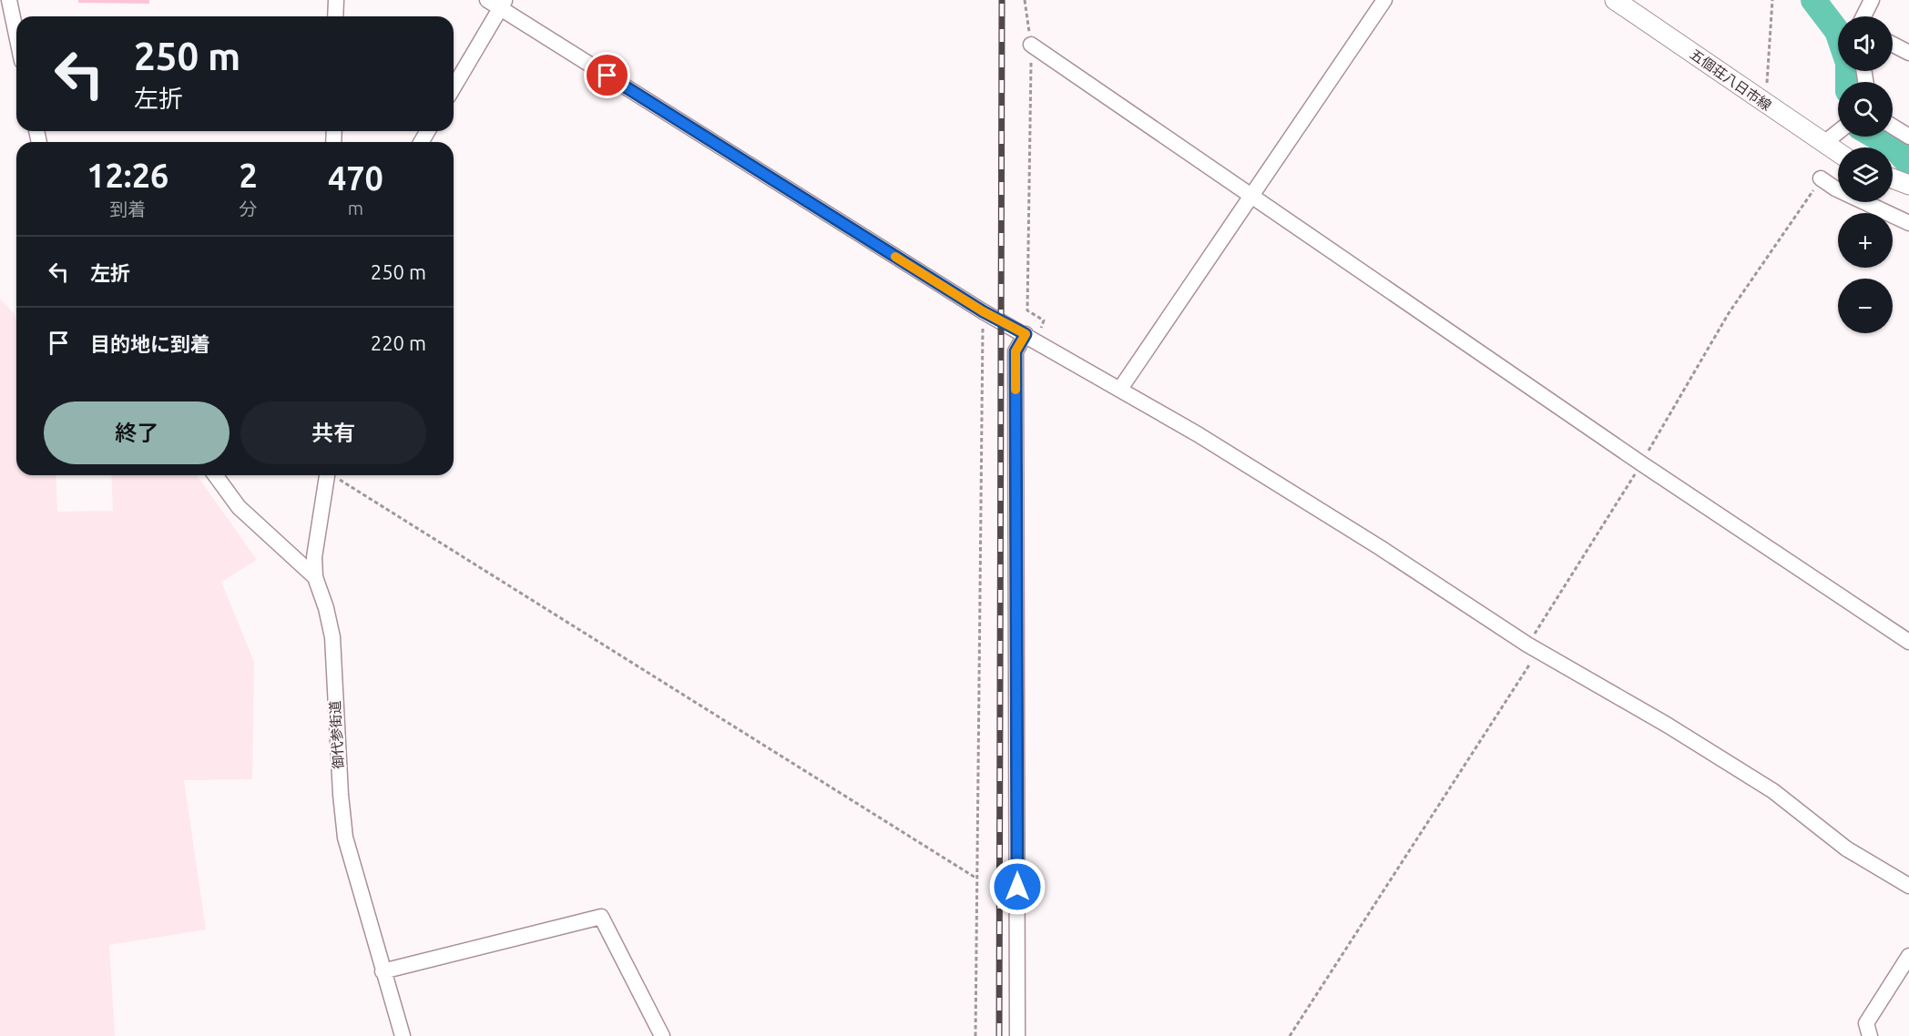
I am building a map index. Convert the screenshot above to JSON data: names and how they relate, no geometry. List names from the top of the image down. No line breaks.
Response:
{"streets":{"main road":["五個荘八日市線"],"street":["御代参街道"]},"page":{"map_buttons":["+","−"],"turn":["250 m","左折"],"eta":["12:26","到着","2","分","470","m"],"list":[{"name":"左折","value":"250 m"},{"name":"目的地に到着","value":"220 m"}],"buttons":["終了","共有"]}}
